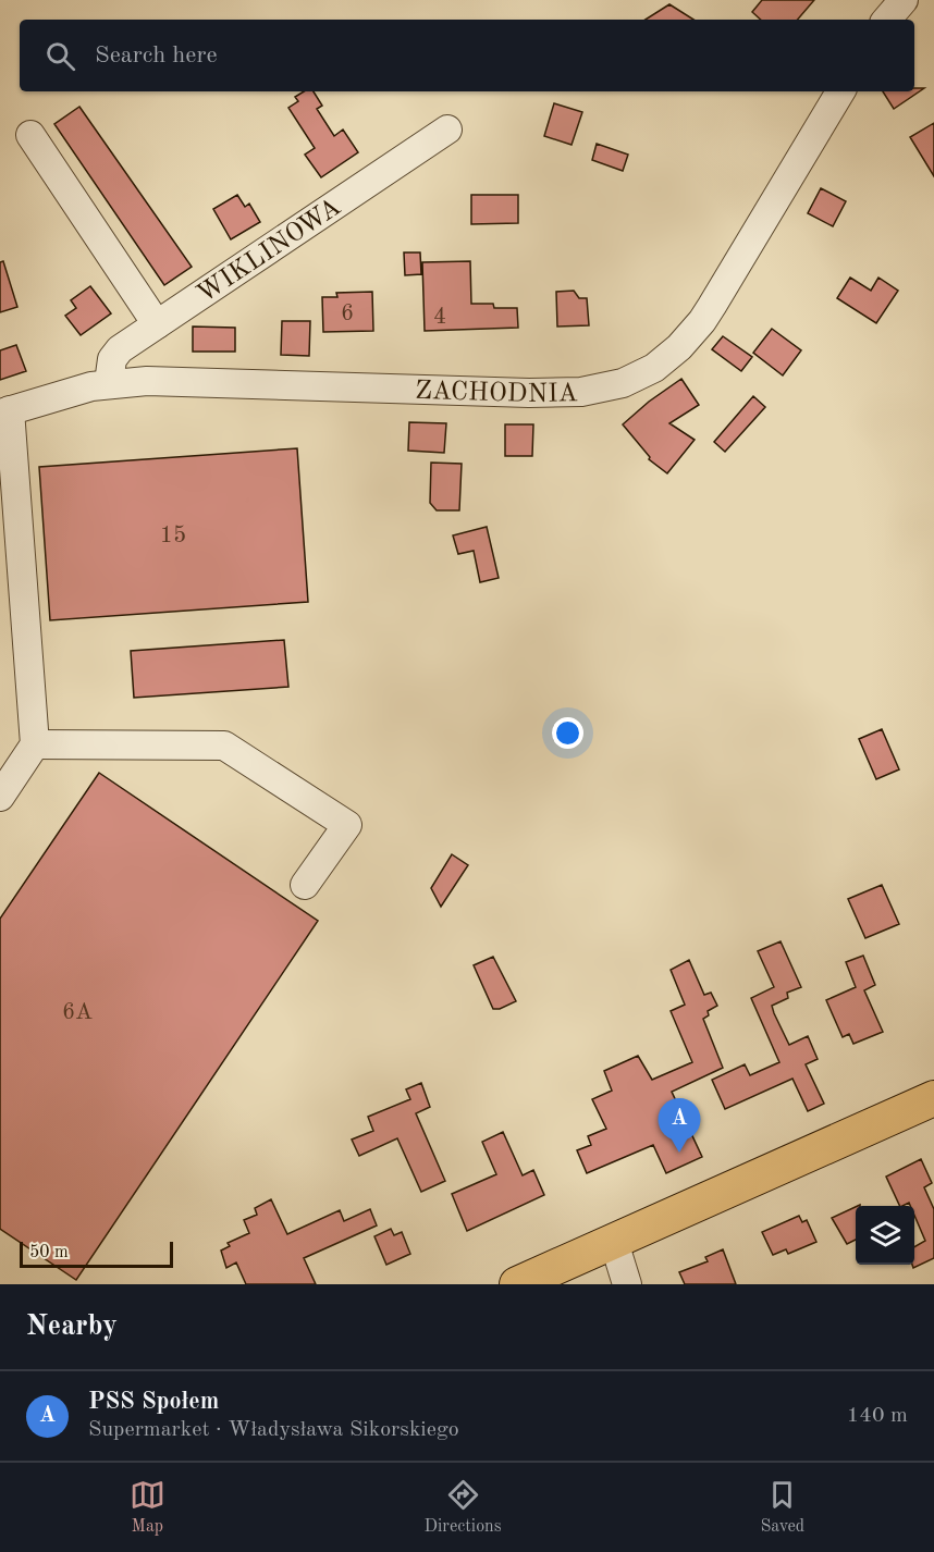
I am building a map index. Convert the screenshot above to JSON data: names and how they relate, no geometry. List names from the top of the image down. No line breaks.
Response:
{"streets":{"street":["WIKLINOWA","ZACHODNIA"]},"crossings":[["WIKLINOWA","ZACHODNIA"]],"house_numbers":["6","4","15","6A"],"scale_bar":"50 m","page":{"search":"Search here","pins":"A","scale":"50 m","heading":"Nearby","list":[{"mark":"A","name":"PSS Społem","note":"Supermarket · Władysława Sikorskiego","value":"140 m"}],"nav":["Map","Directions","Saved"]}}
